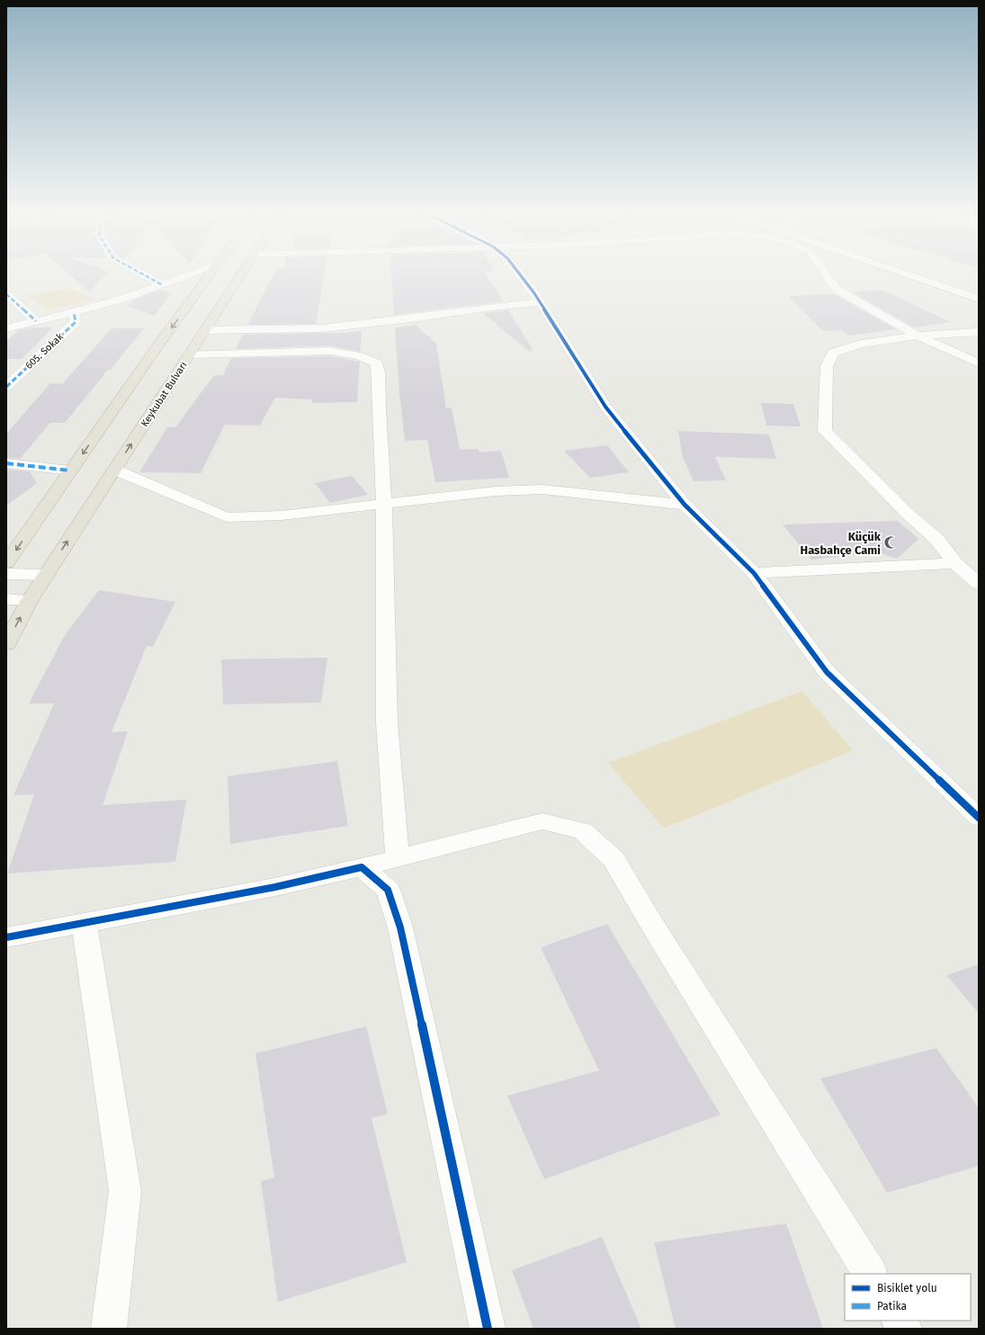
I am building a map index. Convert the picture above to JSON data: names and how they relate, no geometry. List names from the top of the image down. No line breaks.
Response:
{"streets":{"highway":["Keykubat Bulvarı"],"street":["605. Sokak"]},"places":{"mosque":["Küçük Hasbahçe Cami"]},"legend":["Bisiklet yolu","Patika"]}
